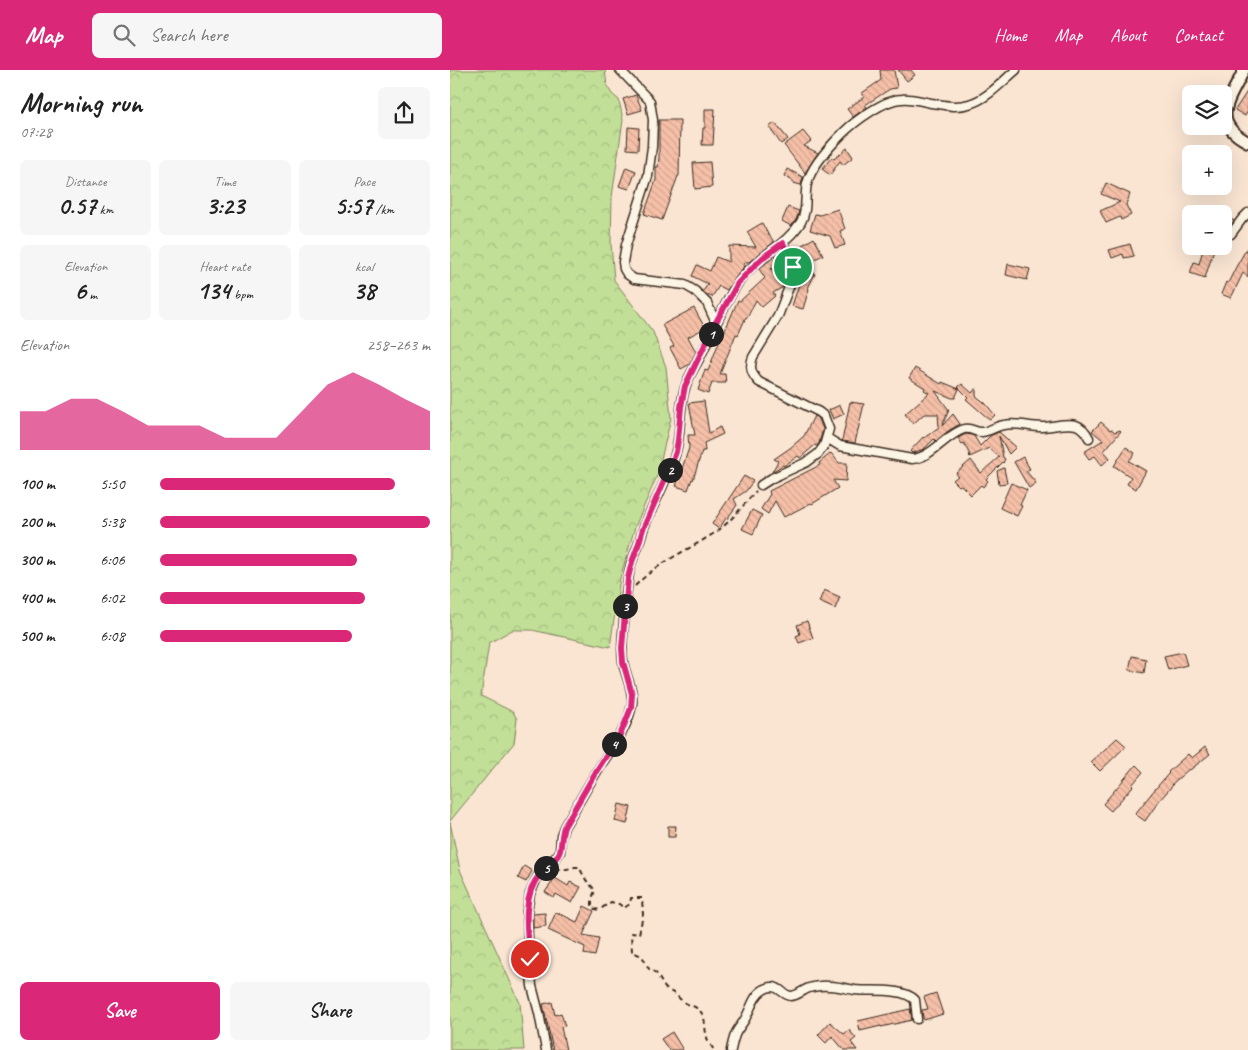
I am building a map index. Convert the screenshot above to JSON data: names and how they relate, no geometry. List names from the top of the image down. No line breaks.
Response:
{"page":{"header":"Map","search":"Search here","nav":["Home","Map","About","Contact"],"heading":["Morning run","07:28"],"map_buttons":["+","−"],"stats":[["Distance","0.57 km"],["Time","3:23"],["Pace","5:57 /km"],["Elevation","6 m"],["Heart rate","134 bpm"],["kcal","38"]],"pins":["1","2","3","4","5"],"chart":["Elevation","258–263 m"],"list":[{"name":"100 m","note":"5:50"},{"name":"200 m","note":"5:38"},{"name":"300 m","note":"6:06"},{"name":"400 m","note":"6:02"},{"name":"500 m","note":"6:08"}],"buttons":["Save","Share"]}}
